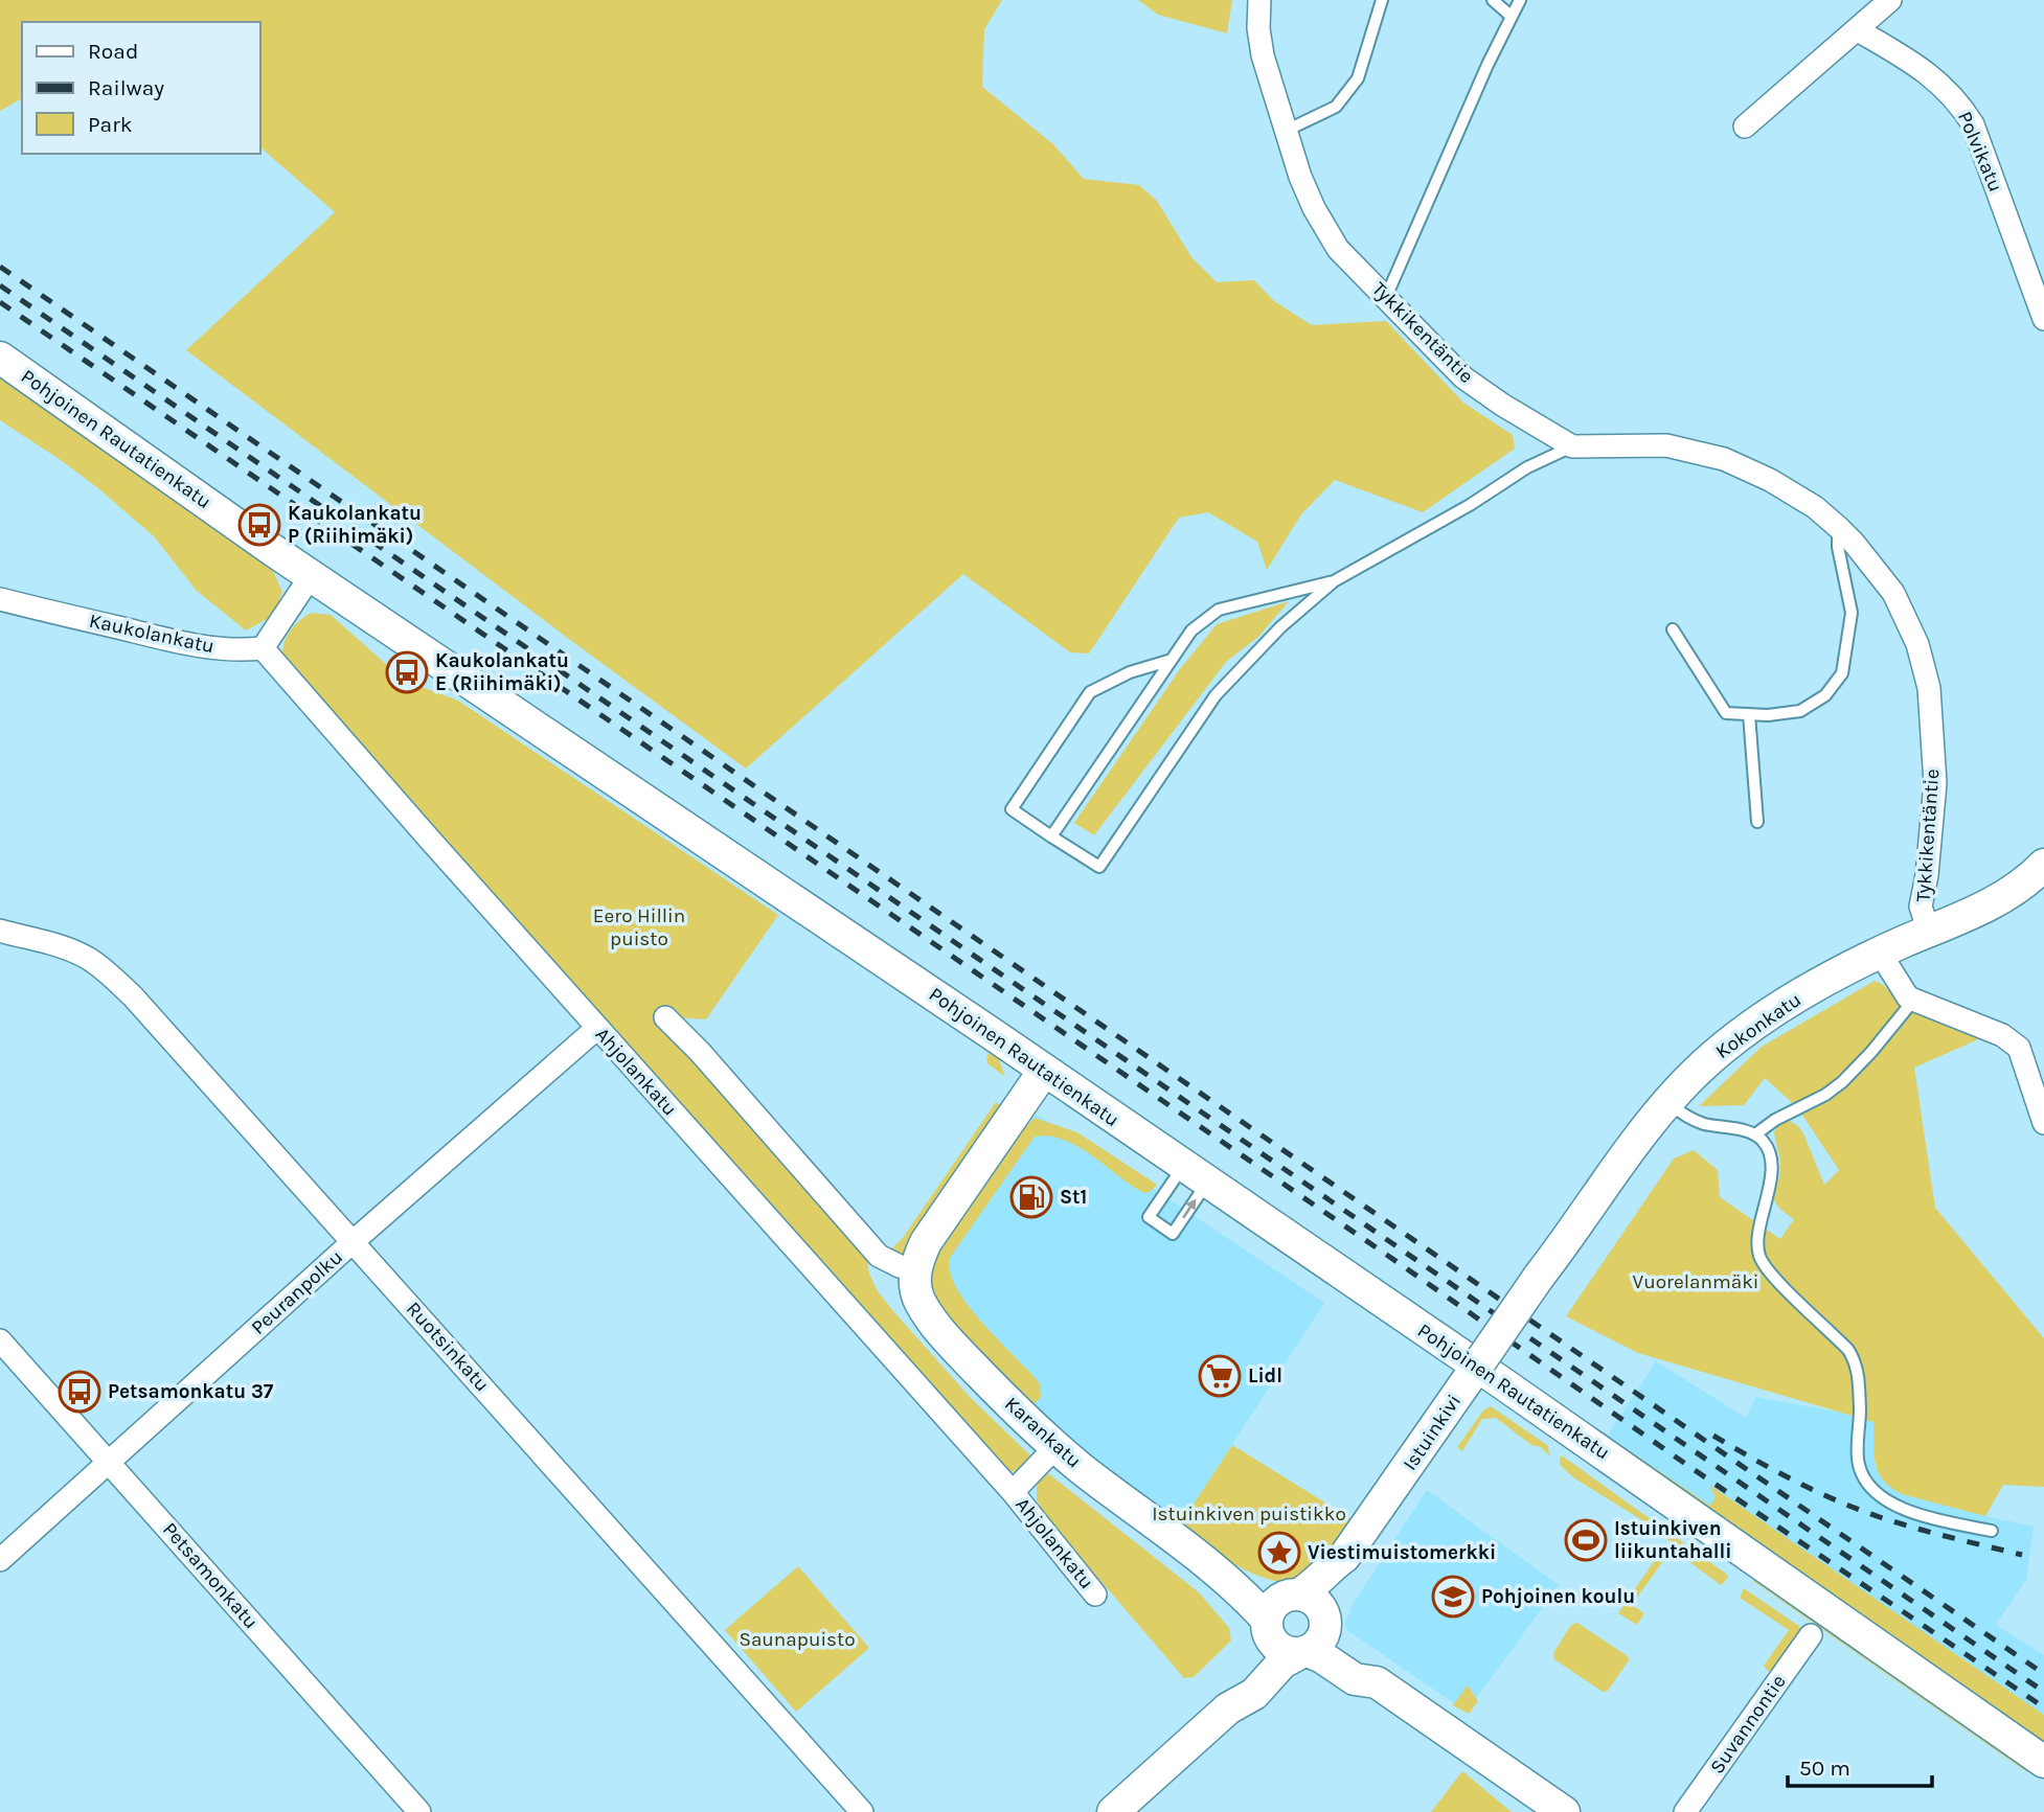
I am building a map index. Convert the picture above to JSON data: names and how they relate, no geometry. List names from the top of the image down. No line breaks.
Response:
{"streets":{"street":["Polvikatu","Tykkikentäntie","Pohjoinen Rautatienkatu","Kaukolankatu","Kokonkatu","Ahjolankatu","Peuranpolku","Ruotsinkatu","Karankatu","Istuinkivi","Petsamonkatu","Suvannontie"]},"crossings":[["Tykkikentäntie","Kokonkatu"],["Kaukolankatu","Ahjolankatu"],["Kokonkatu","Istuinkivi"],["Ahjolankatu","Peuranpolku"],["Ahjolankatu","Karankatu"],["Peuranpolku","Ruotsinkatu"],["Peuranpolku","Petsamonkatu"],["Karankatu","Istuinkivi"]],"parks":["Eero Hillin puisto","Vuorelanmäki","Istuinkiven puistikko","Saunapuisto"],"places":{"bus stop":["Kaukolankatu P (Riihimäki)","Kaukolankatu E (Riihimäki)","Petsamonkatu 37"],"fuel station":["St1"],"supermarket":["Lidl"],"sports":["Istuinkiven liikuntahalli"],"place":["Viestimuistomerkki"],"school or university":["Pohjoinen koulu"]},"legend":["Road","Railway","Park"],"scale_bar":"50 m"}
